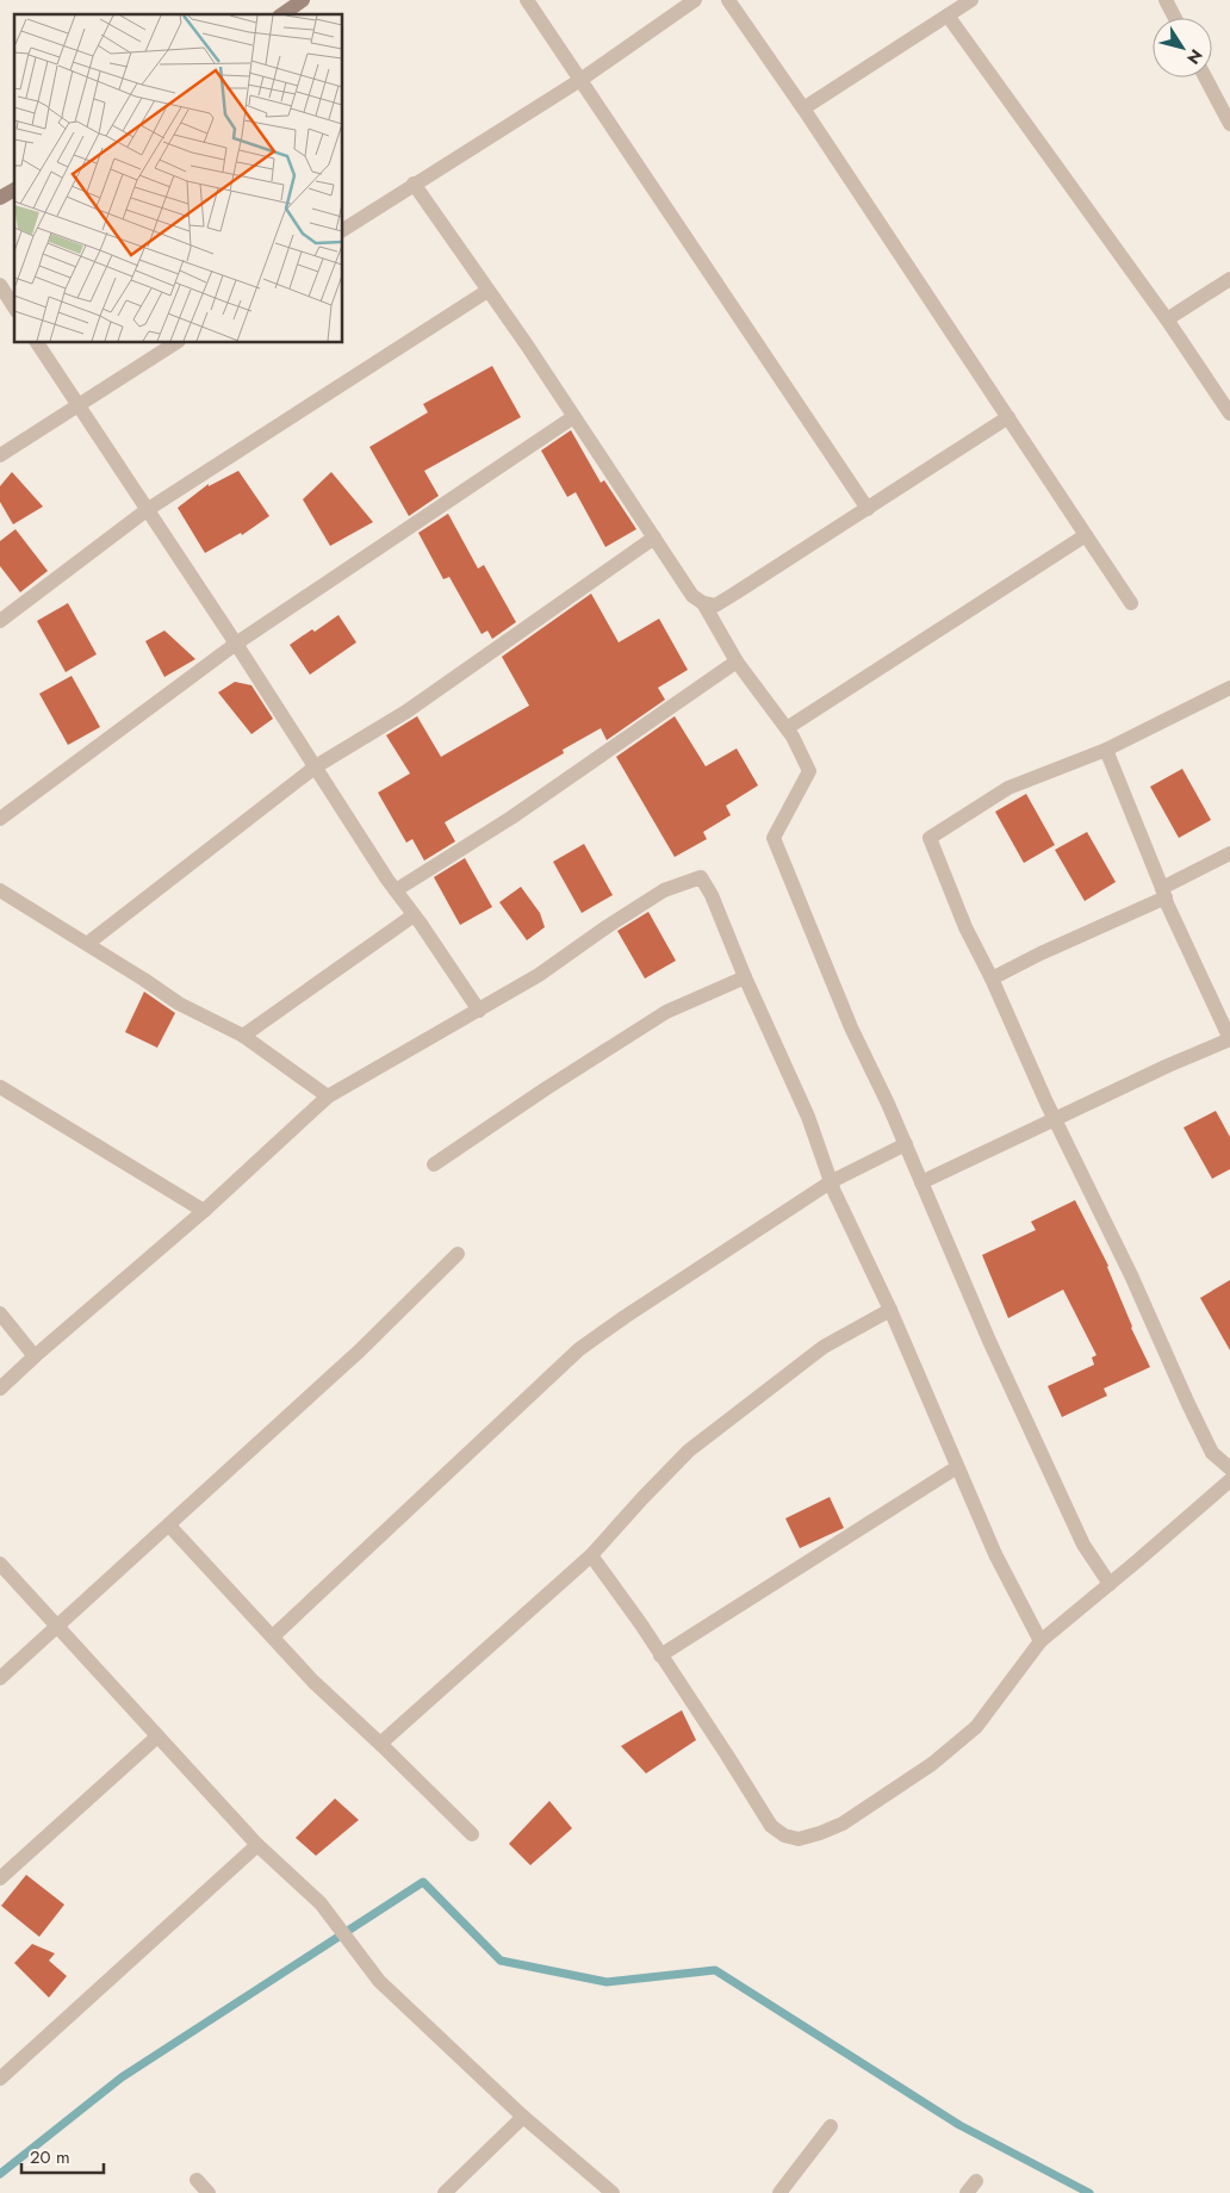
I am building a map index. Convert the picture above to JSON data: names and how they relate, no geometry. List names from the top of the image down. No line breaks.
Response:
{"scale_bar":"20 m","north":"bottom right"}
